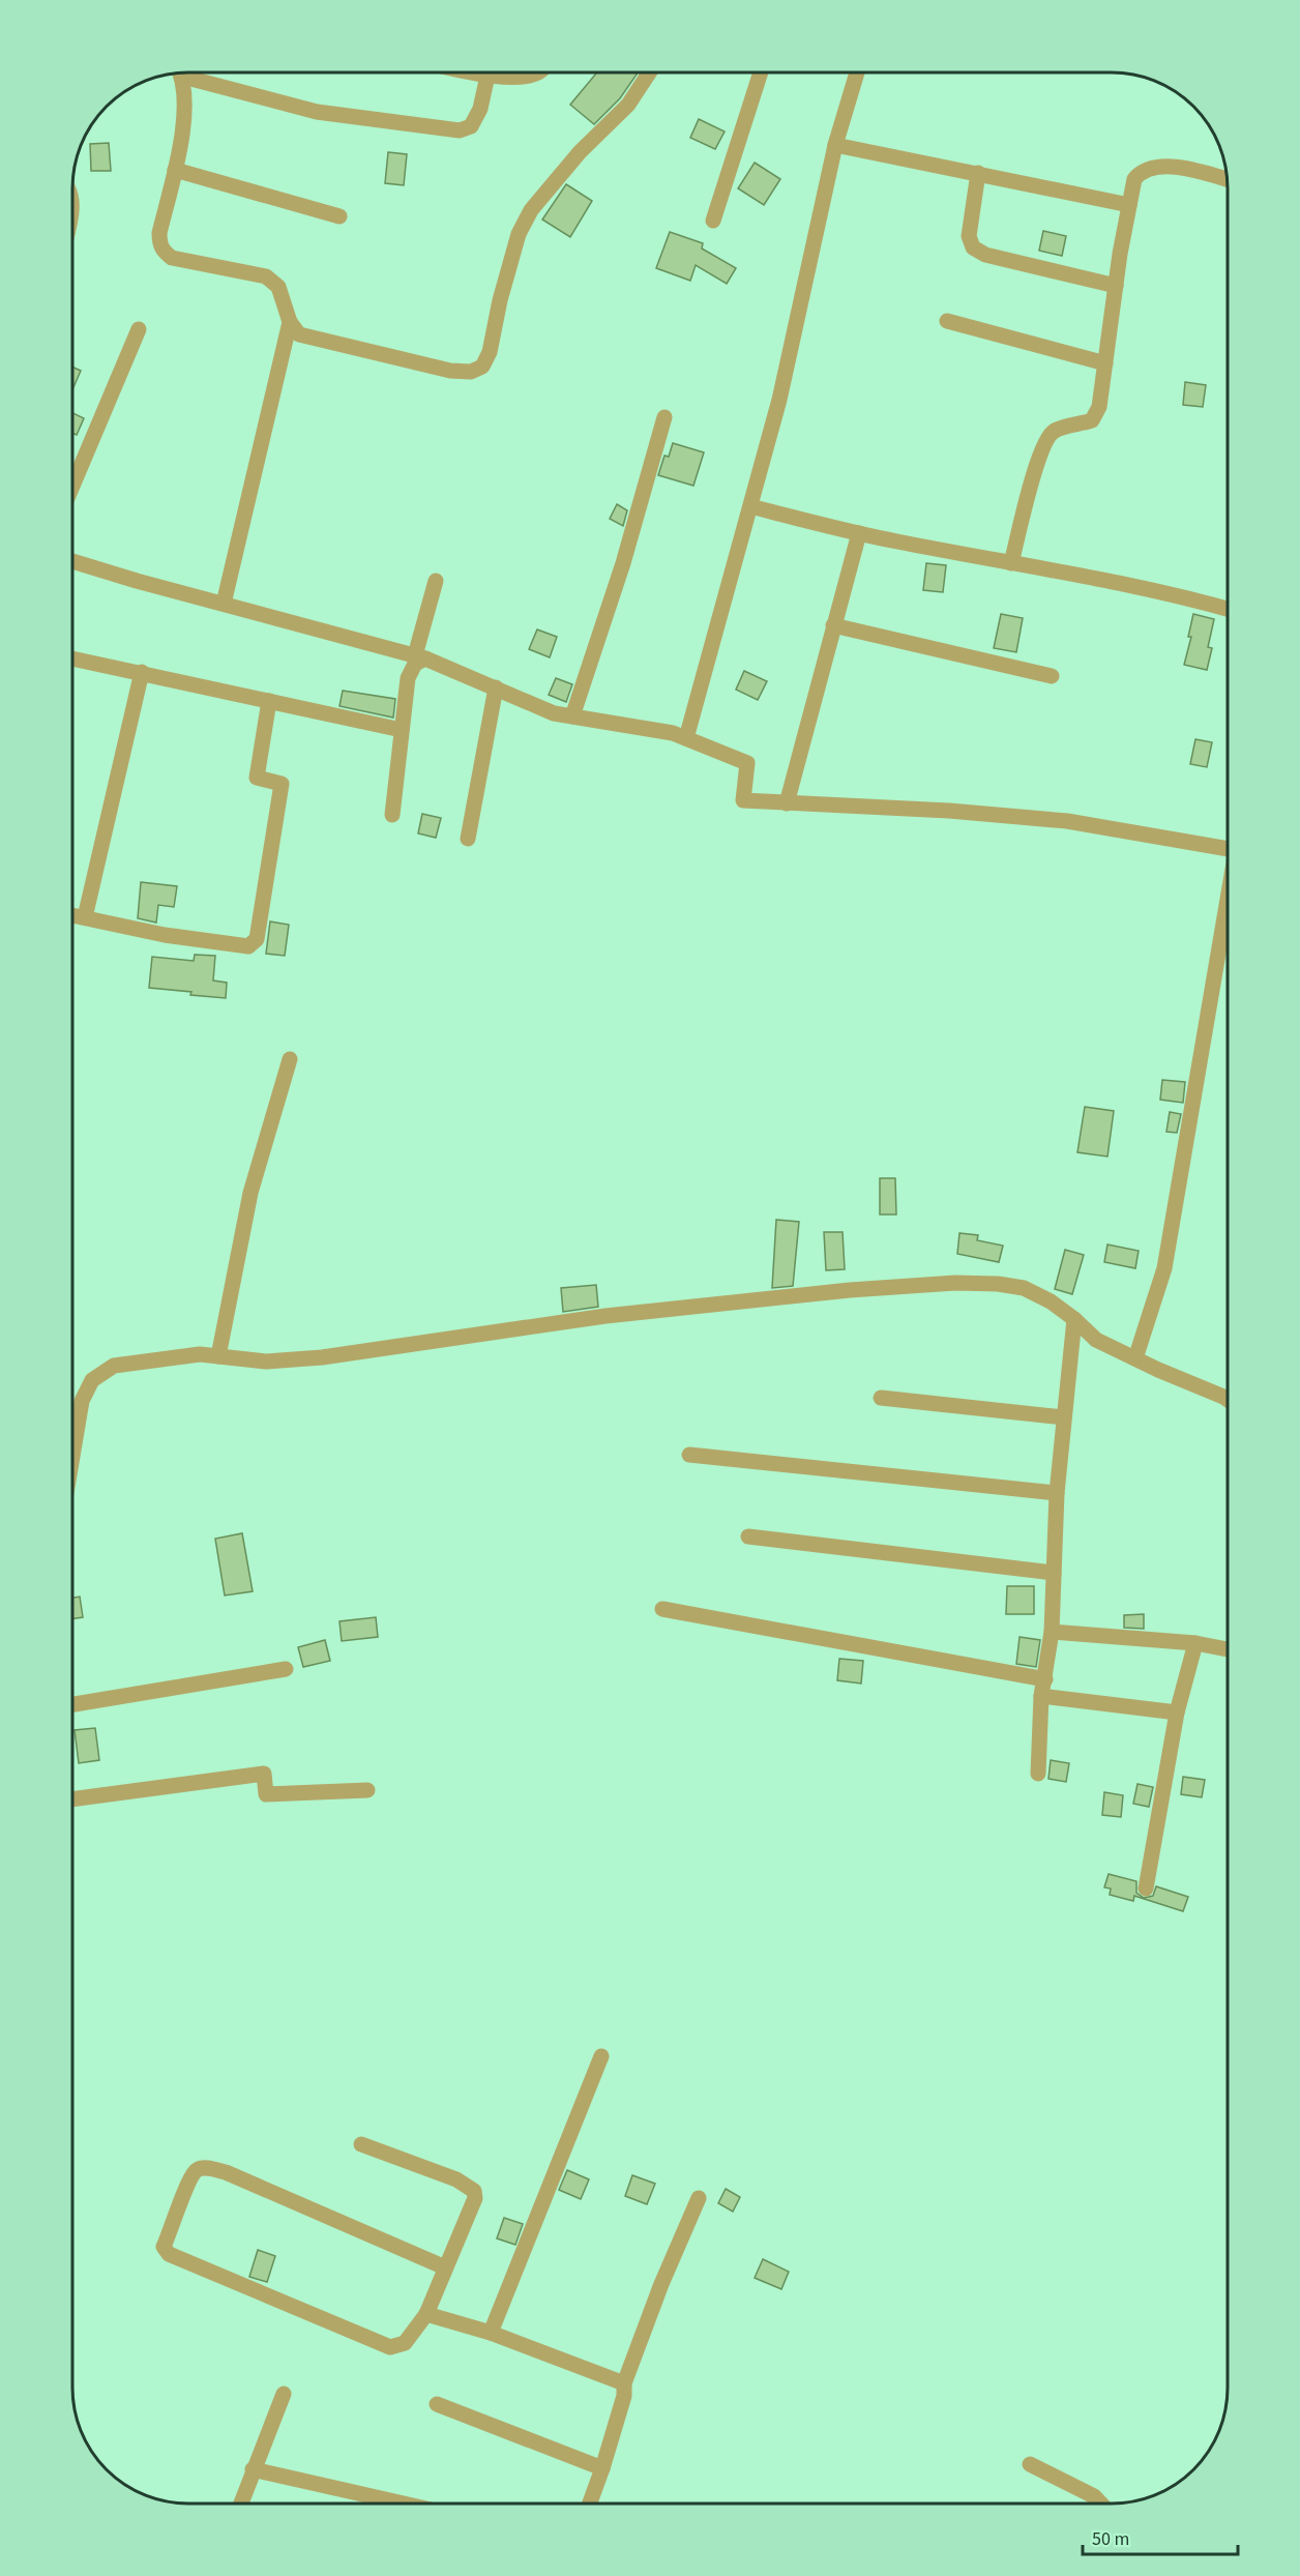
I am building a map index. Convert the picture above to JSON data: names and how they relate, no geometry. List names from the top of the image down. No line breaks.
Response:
{"scale_bar":"50 m"}
